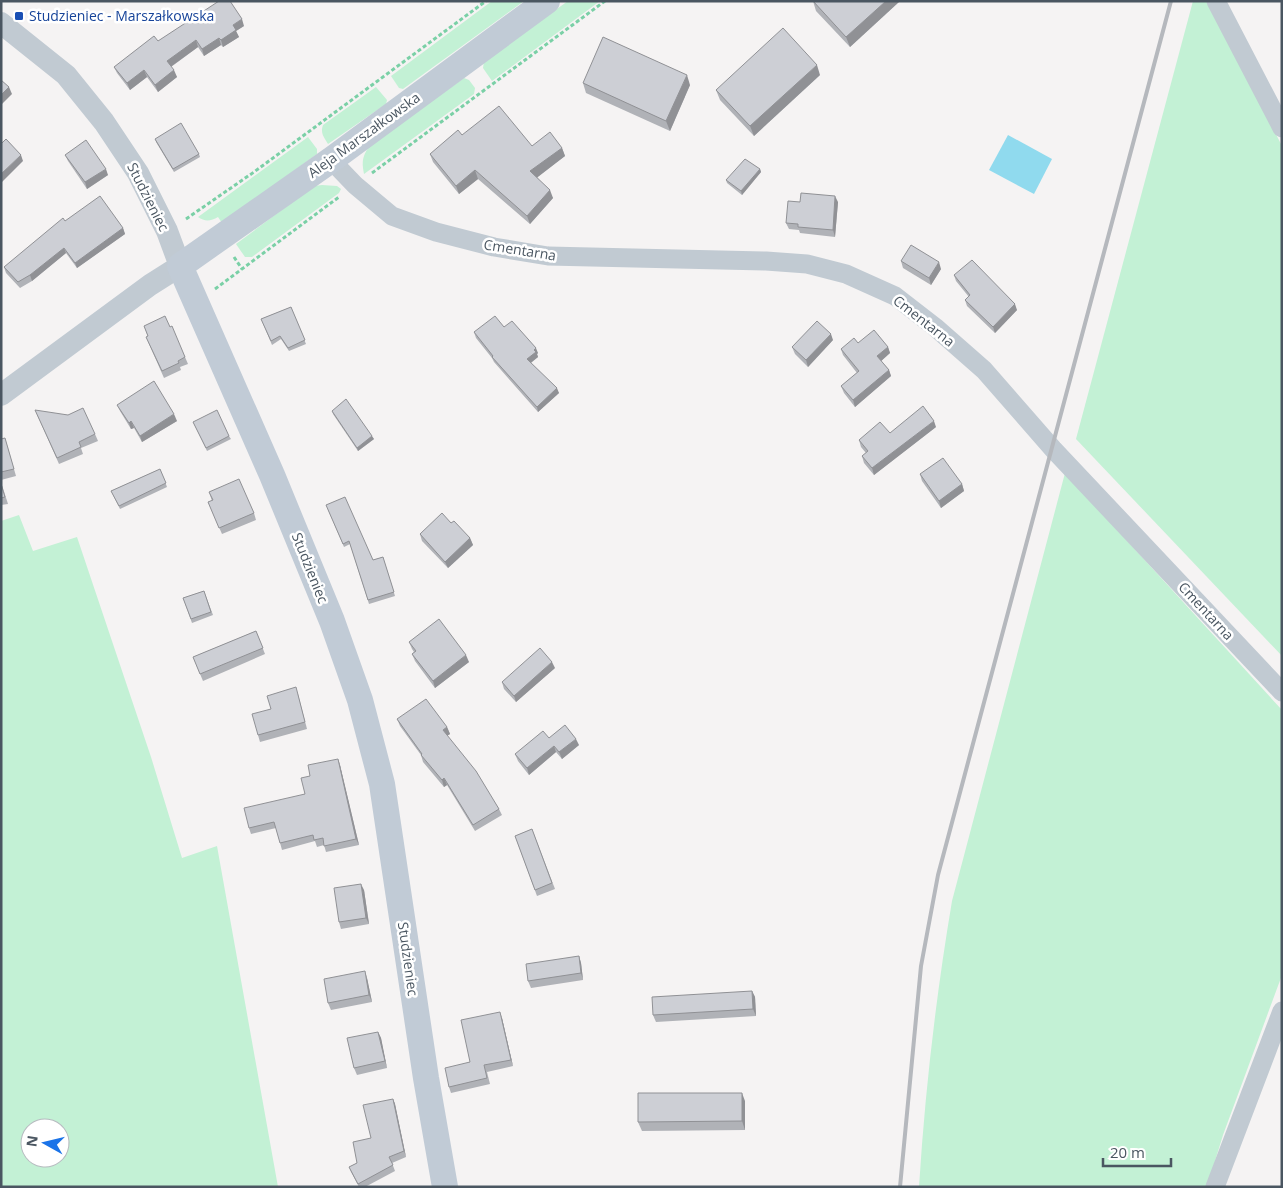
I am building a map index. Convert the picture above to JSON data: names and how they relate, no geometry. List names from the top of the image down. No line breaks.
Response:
{"streets":{"main road":["Aleja Marszałkowska","Studzieniec"],"street":["Cmentarna"]},"crossings":[["Aleja Marszałkowska","Studzieniec"],["Aleja Marszałkowska","Cmentarna"]],"places":{"transit":["Studzieniec - Marszałkowska"]},"scale_bar":"20 m","north":"left"}
